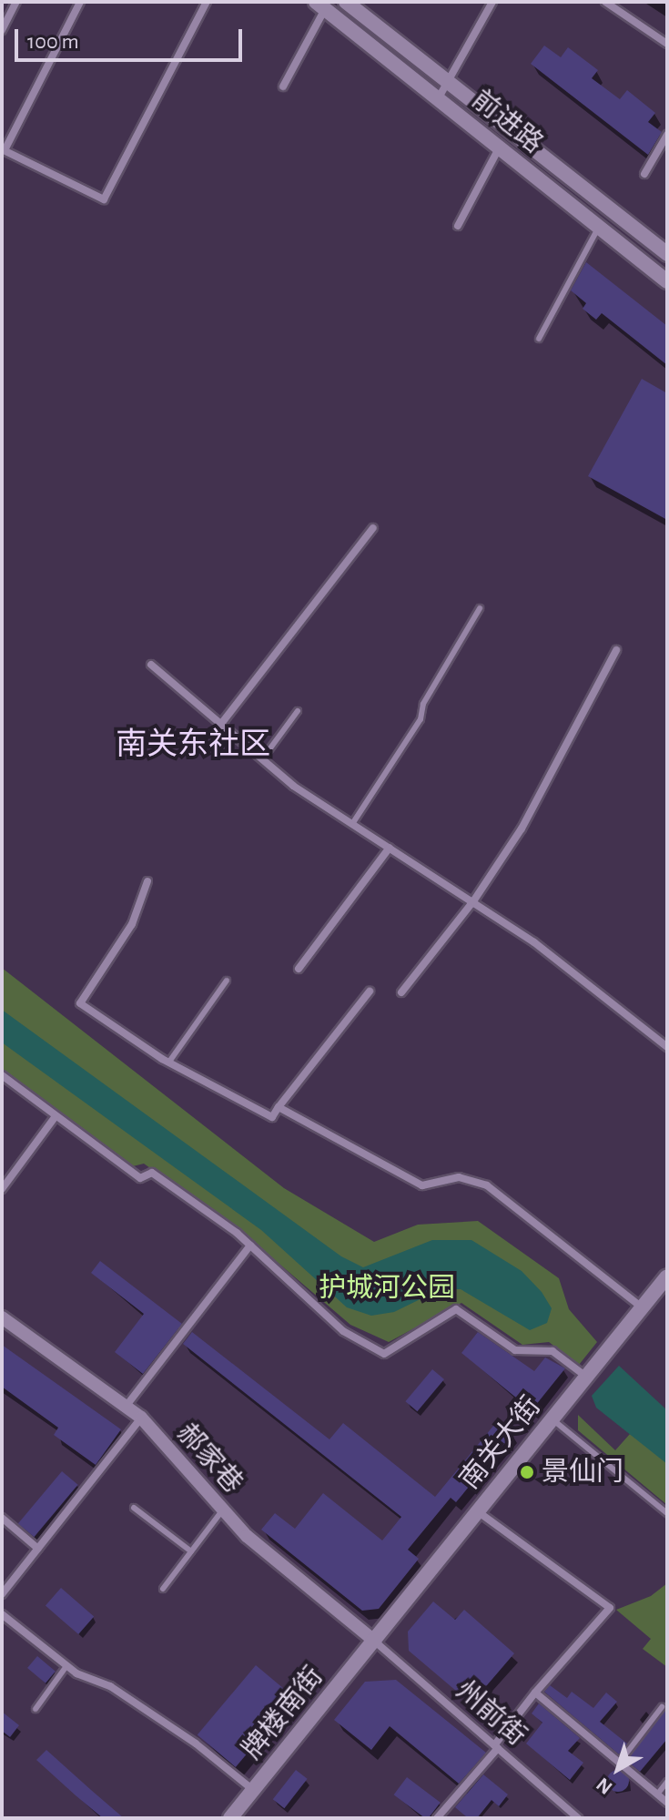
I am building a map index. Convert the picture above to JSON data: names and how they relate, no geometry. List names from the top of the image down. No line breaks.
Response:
{"streets":{"main road":["前进路","南关大街","牌楼南街"],"street":["郝家巷","州前街"]},"crossings":[["南关大街","郝家巷"],["南关大街","牌楼南街"],["南关大街","州前街"],["郝家巷","牌楼南街"],["郝家巷","州前街"],["牌楼南街","州前街"]],"districts":["南关东社区"],"parks":["护城河公园"],"places":["景仙门"],"scale_bar":"100 m","north":"bottom left"}
